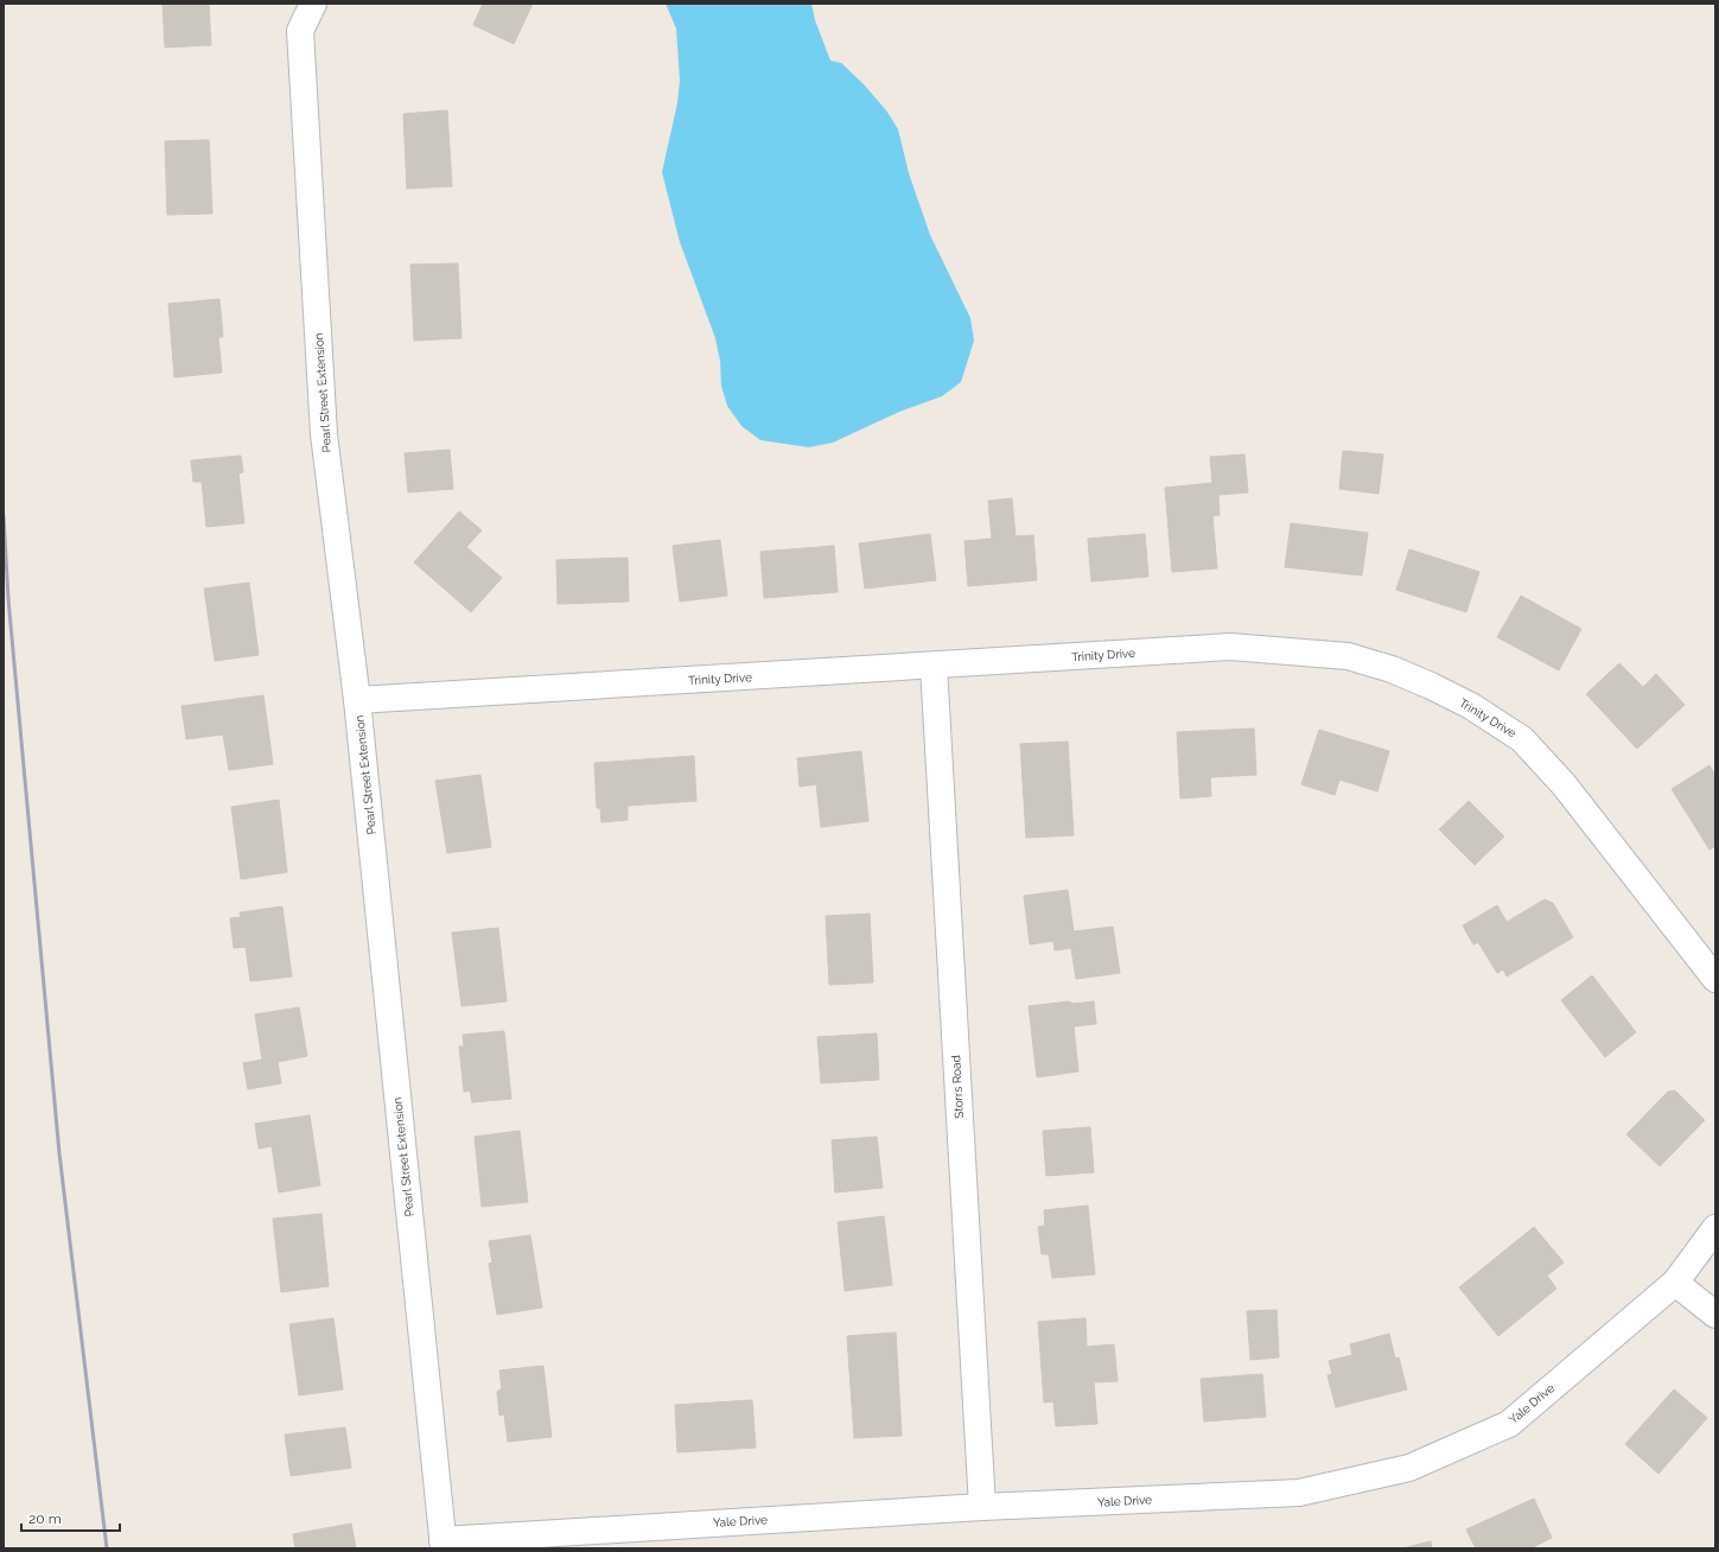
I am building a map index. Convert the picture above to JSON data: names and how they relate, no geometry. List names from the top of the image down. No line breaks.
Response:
{"streets":{"street":["Pearl Street Extension","Trinity Drive","Storrs Road","Yale Drive"]},"crossings":[["Pearl Street Extension","Trinity Drive"],["Pearl Street Extension","Yale Drive"],["Trinity Drive","Storrs Road"],["Storrs Road","Yale Drive"]],"scale_bar":"20 m"}
